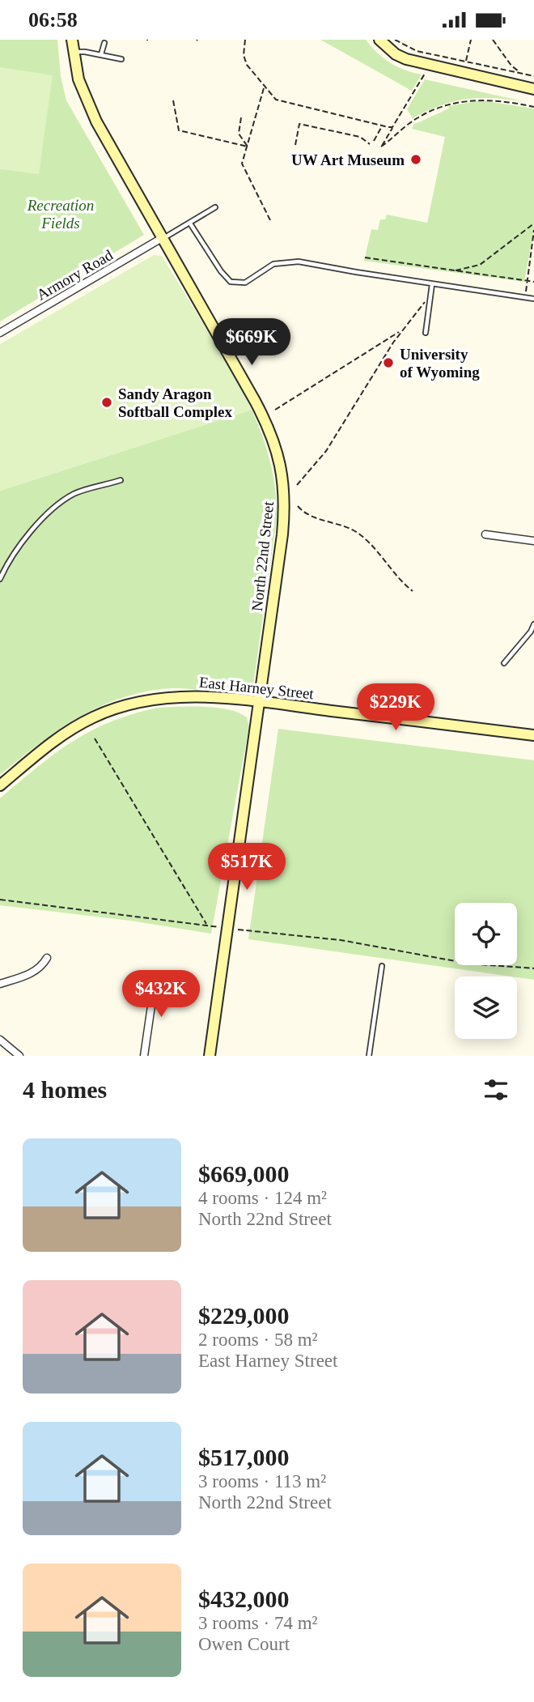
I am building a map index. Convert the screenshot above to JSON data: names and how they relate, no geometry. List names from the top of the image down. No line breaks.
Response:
{"streets":{"street":["Armory Road","North 22nd Street","East Harney Street"]},"crossings":[["Armory Road","North 22nd Street"],["North 22nd Street","East Harney Street"]],"parks":["Recreation Fields"],"places":["UW Art Museum","University of Wyoming","Sandy Aragon Softball Complex"],"page":{"status":"06:58","price":["$669K","$229K","$517K","$432K"],"heading":"4 homes","list":[{"name":"$669,000","note":"4 rooms · 124 m² · North 22nd Street"},{"name":"$229,000","note":"2 rooms · 58 m² · East Harney Street"},{"name":"$517,000","note":"3 rooms · 113 m² · North 22nd Street"},{"name":"$432,000","note":"3 rooms · 74 m² · Owen Court"}]}}
